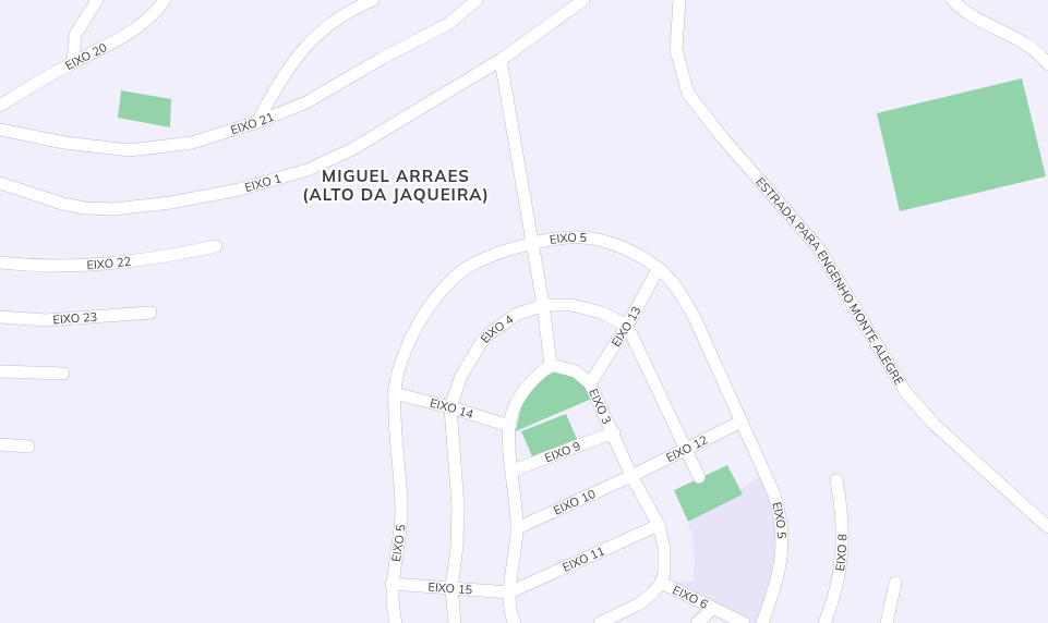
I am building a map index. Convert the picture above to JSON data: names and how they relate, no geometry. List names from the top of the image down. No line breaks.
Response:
{"streets":{"street":["EIXO 20","EIXO 21","EIXO 1","EIXO 5","EIXO 22","ESTRADA PARA ENGENHO MONTE ALEGRE","EIXO 23","EIXO 13","EIXO 4","EIXO 3","EIXO 14","EIXO 12","EIXO 9","EIXO 10","EIXO 8","EIXO 11","EIXO 15","EIXO 6"]},"crossings":[["EIXO 5","EIXO 13"],["EIXO 5","EIXO 14"],["EIXO 5","EIXO 12"],["EIXO 5","EIXO 15"],["EIXO 13","EIXO 4"],["EIXO 13","EIXO 3"],["EIXO 4","EIXO 14"],["EIXO 4","EIXO 15"],["EIXO 3","EIXO 12"],["EIXO 3","EIXO 9"],["EIXO 3","EIXO 10"],["EIXO 3","EIXO 11"],["EIXO 3","EIXO 6"],["EIXO 12","EIXO 10"],["EIXO 11","EIXO 15"]],"districts":["MIGUEL ARRAES (ALTO DA JAQUEIRA)"]}
